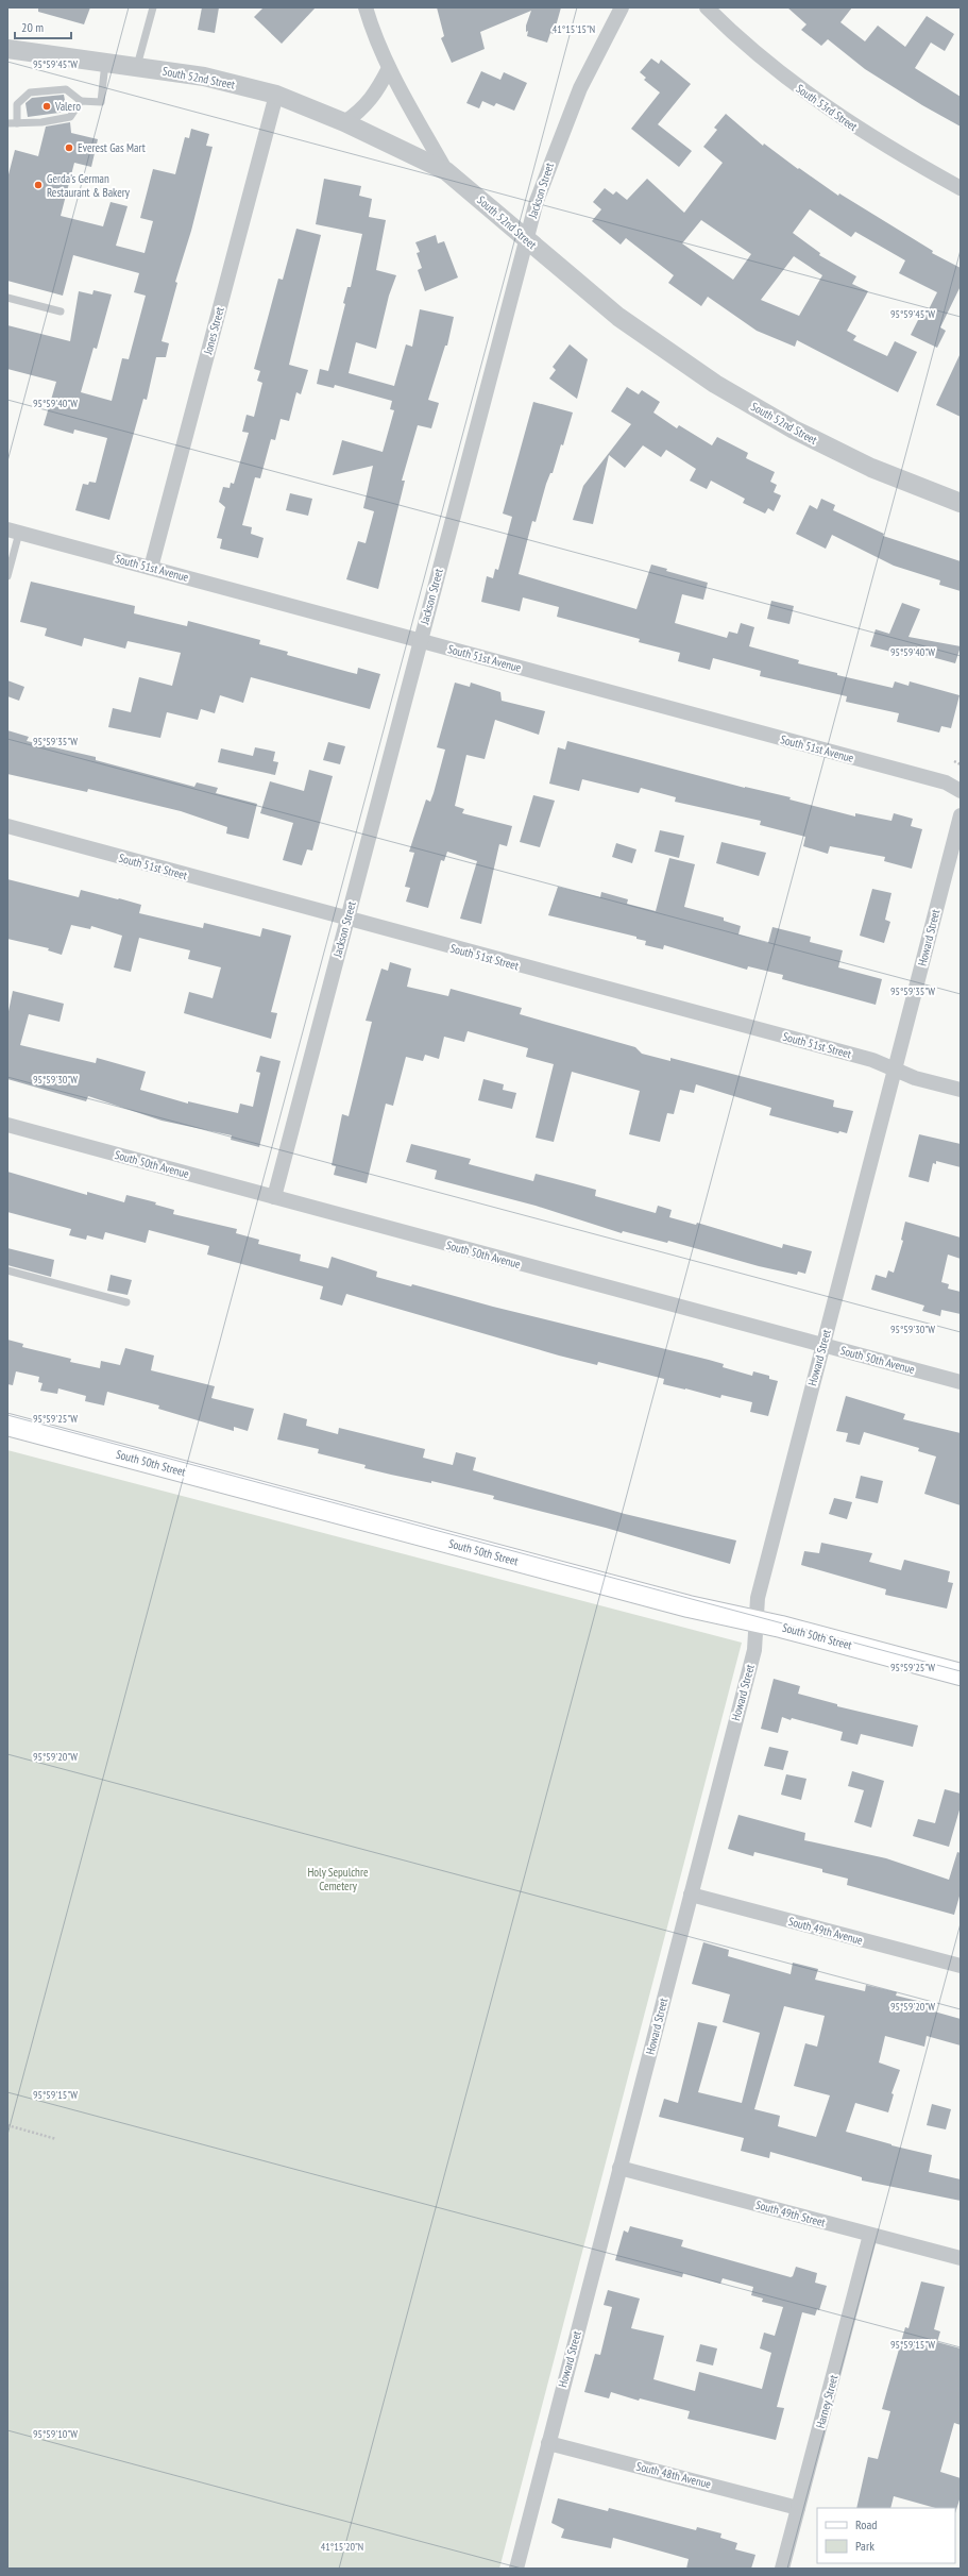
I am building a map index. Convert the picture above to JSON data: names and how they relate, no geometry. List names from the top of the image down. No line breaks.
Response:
{"streets":{"main road":["South 50th Street"],"street":["South 52nd Street","South 53rd Street","Jackson Street","Jones Street","South 51st Avenue","South 51st Street","Howard Street","South 50th Avenue","South 49th Avenue","South 49th Street","Harney Street","South 48th Avenue"]},"crossings":[["South 52nd Street","Jackson Street"],["South 52nd Street","Jones Street"],["Jackson Street","South 51st Avenue"],["Jackson Street","South 51st Street"],["Jackson Street","South 50th Avenue"],["Jones Street","South 51st Avenue"],["South 51st Street","Howard Street"],["Howard Street","South 50th Avenue"],["Howard Street","South 50th Street"],["Howard Street","South 49th Avenue"],["Howard Street","South 49th Street"],["Howard Street","South 48th Avenue"],["South 49th Street","Harney Street"],["Harney Street","South 48th Avenue"]],"parks":["Holy Sepulchre Cemetery"],"places":["Valero","Everest Gas Mart","Gerda's German Restaurant & Bakery"],"legend":["Road","Park"],"scale_bar":"20 m","coordinates":["41°15'15\"N","95°59'45\"W","95°59'40\"W","95°59'35\"W","95°59'30\"W","95°59'25\"W","95°59'20\"W","95°59'15\"W","95°59'10\"W","41°15'20\"N"]}
